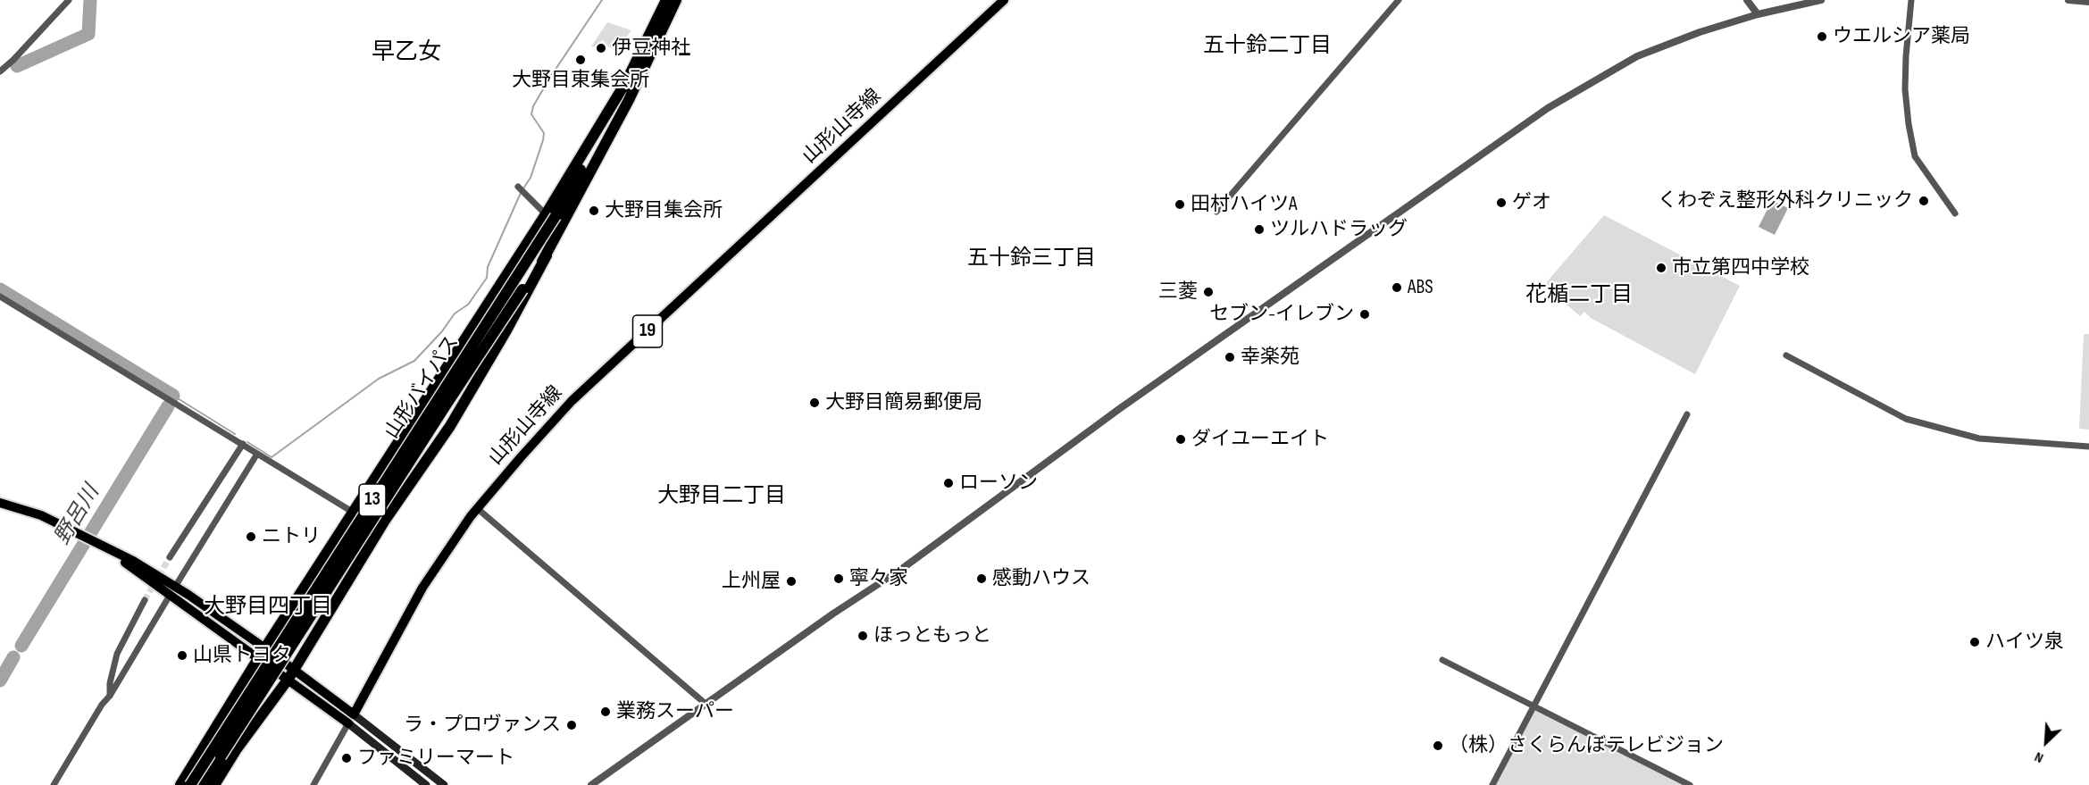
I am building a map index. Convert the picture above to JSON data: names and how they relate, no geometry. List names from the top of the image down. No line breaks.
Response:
{"streets":{"highway":["山形バイパス","13"],"main road":["山形山寺線","19"]},"districts":["五十鈴二丁目","早乙女","五十鈴三丁目","花楯二丁目","大野目二丁目","大野目四丁目"],"water":["野呂川"],"places":["ウエルシア薬局","伊豆神社","大野目東集会所","くわぞえ整形外科クリニック","ゲオ","田村ハイツA","大野目集会所","ツルハドラッグ","市立第四中学校","ABS","三菱","セブン-イレブン","幸楽苑","大野目簡易郵便局","ダイユーエイト","ローソン","ニトリ","寧々家","感動ハウス","上州屋","ほっともっと","ハイツ泉","山県トヨタ","業務スーパー","ラ・プロヴァンス","（株）さくらんぼテレビジョン","ファミリーマート"],"north":"bottom left"}
